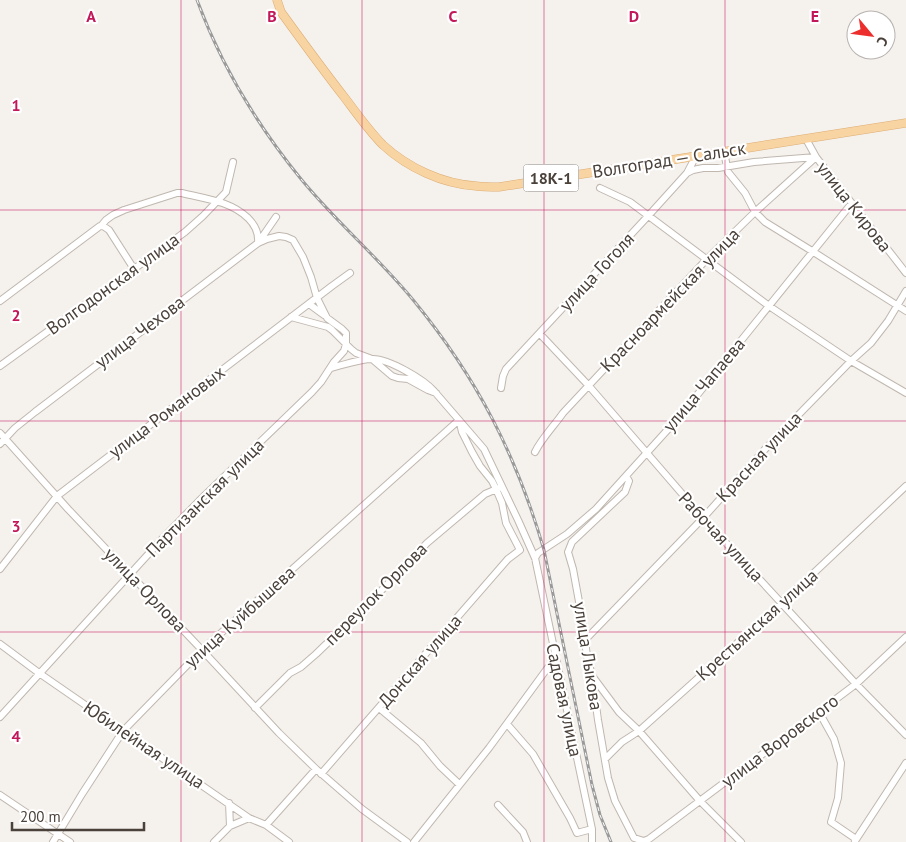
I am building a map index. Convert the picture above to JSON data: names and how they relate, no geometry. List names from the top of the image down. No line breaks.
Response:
{"streets":{"main road":["Волгоград — Сальск","18К-1"],"street":["улица Кирова","улица Гоголя","Волгодонская улица","Красноармейская улица","улица Чехова","улица Чапаева","улица Романовых","Красная улица","Партизанская улица","Рабочая улица","улица Орлова","переулок Орлова","улица Куйбышева","Крестьянская улица","улица Лыкова","Донская улица","Садовая улица","улица Воровского","Юбилейная улица"]},"crossings":[["Волгоград — Сальск","улица Кирова"],["Волгоград — Сальск","улица Гоголя"],["улица Кирова","Красноармейская улица"],["улица Кирова","улица Чапаева"],["улица Гоголя","Рабочая улица"],["Красноармейская улица","Рабочая улица"],["улица Чехова","улица Орлова"],["улица Чапаева","Рабочая улица"],["улица Чапаева","улица Лыкова"],["улица Чапаева","Садовая улица"],["улица Романовых","улица Орлова"],["Красная улица","Рабочая улица"],["Красная улица","улица Лыкова"],["Партизанская улица","улица Орлова"],["Партизанская улица","Юбилейная улица"],["Рабочая улица","Крестьянская улица"],["Рабочая улица","улица Воровского"],["улица Орлова","переулок Орлова"],["улица Орлова","улица Куйбышева"],["улица Орлова","Донская улица"],["переулок Орлова","Садовая улица"],["улица Куйбышева","Садовая улица"],["улица Куйбышева","Юбилейная улица"],["Крестьянская улица","улица Лыкова"],["улица Лыкова","улица Воровского"],["Донская улица","Садовая улица"],["Донская улица","Юбилейная улица"]],"scale_bar":"200 m","north":"bottom right","grid":{"columns":["A","B","C","D","E"],"rows":["1","2","3","4"]}}
